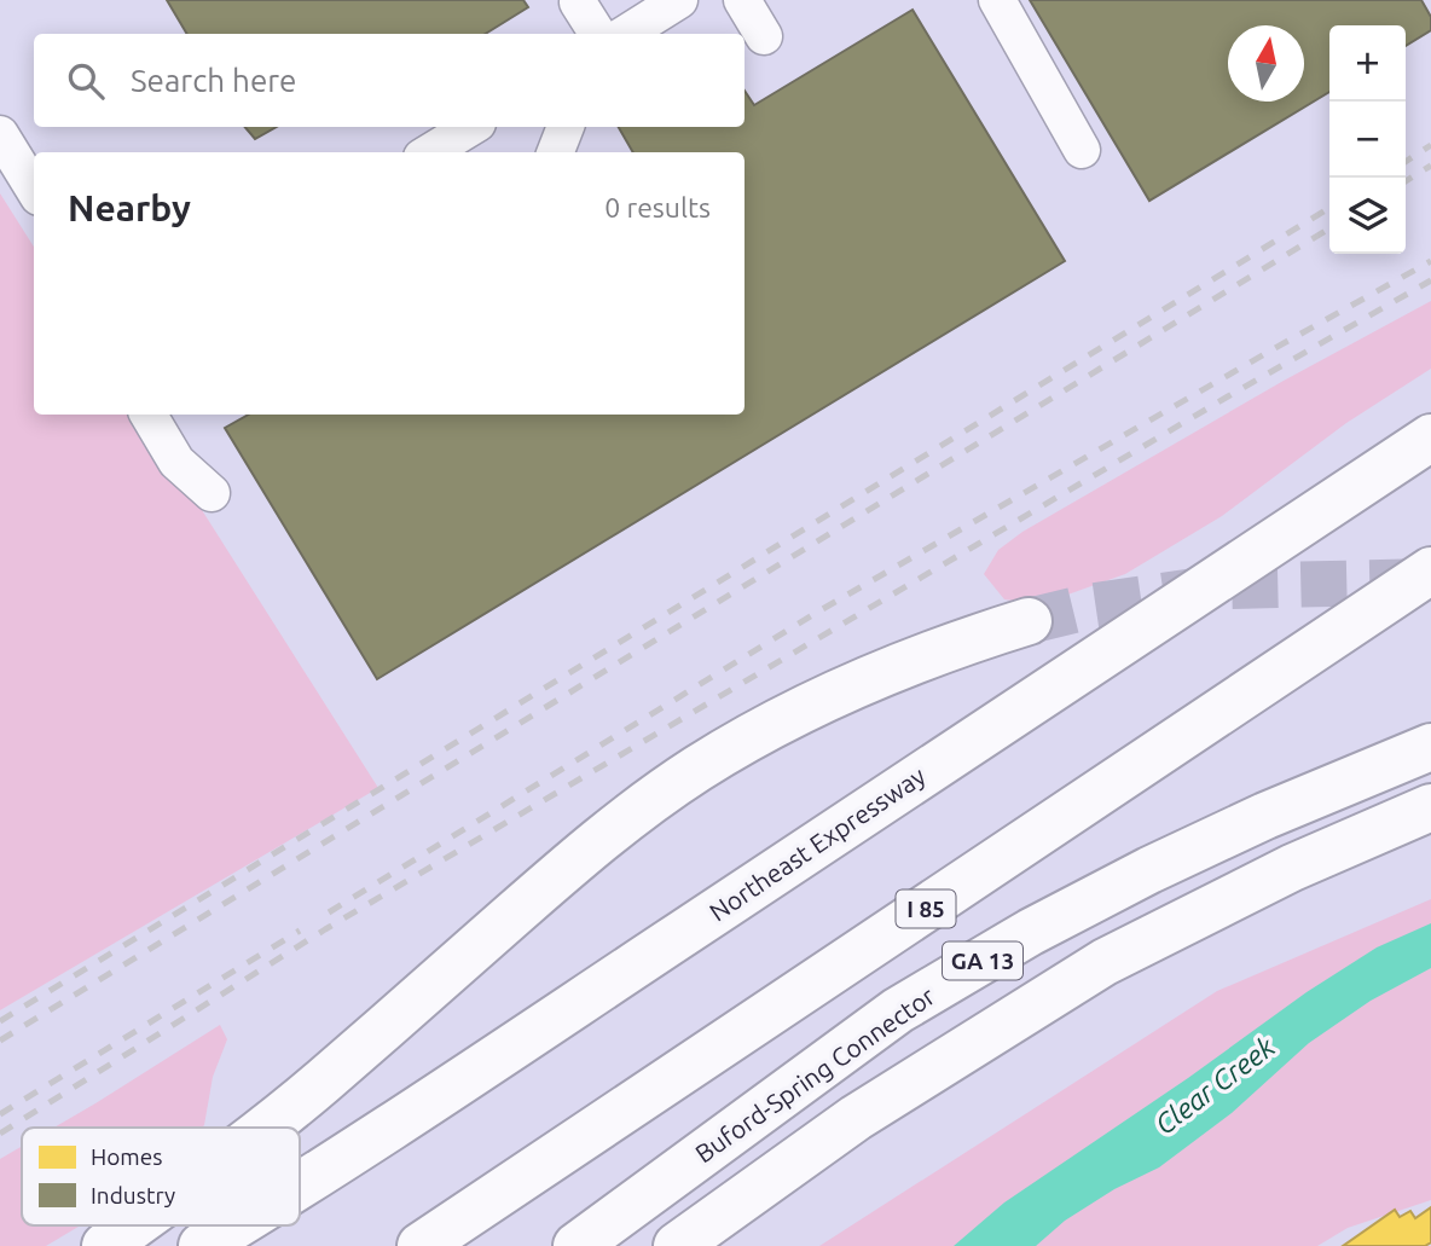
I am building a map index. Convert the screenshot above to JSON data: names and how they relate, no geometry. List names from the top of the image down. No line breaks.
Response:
{"streets":{"highway":["Northeast Expressway","I 85","GA 13","Buford-Spring Connector"]},"water":["Clear Creek"],"legend":["Homes","Industry"],"north":"top","page":{"map_buttons":["+","−"],"search":"Search here","heading":["Nearby","0 results"]}}
